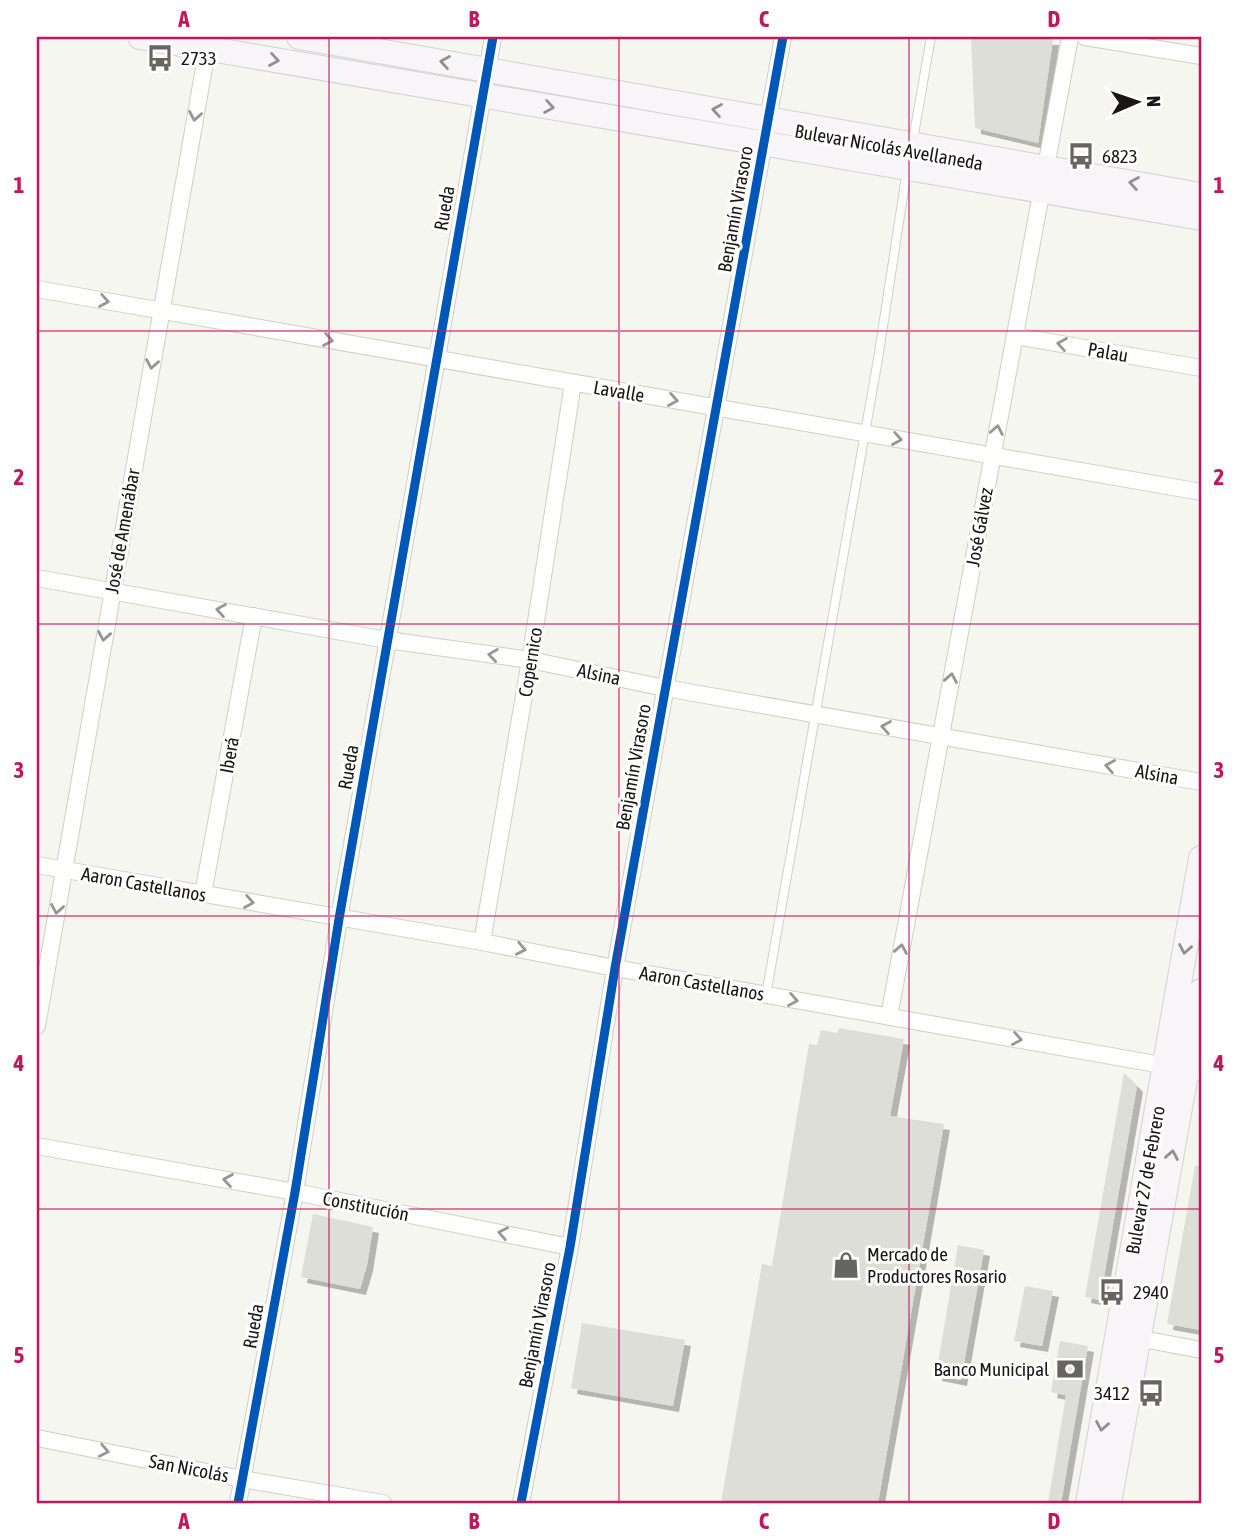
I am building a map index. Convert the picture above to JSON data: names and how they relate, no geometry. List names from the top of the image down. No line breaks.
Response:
{"streets":{"main road":["Bulevar Nicolás Avellaneda","Bulevar 27 de Febrero"],"street":["Rueda","Benjamín Virasoro","Palau","Lavalle","José Gálvez","José de Amenábar","Copernico","Alsina","Iberá","Aaron Castellanos","Constitución","San Nicolás"]},"crossings":[["Bulevar Nicolás Avellaneda","Rueda"],["Bulevar Nicolás Avellaneda","Benjamín Virasoro"],["Bulevar Nicolás Avellaneda","José Gálvez"],["Bulevar Nicolás Avellaneda","José de Amenábar"],["Rueda","Lavalle"],["Rueda","Alsina"],["Rueda","Aaron Castellanos"],["Rueda","Constitución"],["Rueda","San Nicolás"],["Benjamín Virasoro","Lavalle"],["Benjamín Virasoro","Alsina"],["Benjamín Virasoro","Aaron Castellanos"],["Benjamín Virasoro","Constitución"],["Palau","José Gálvez"],["Lavalle","José Gálvez"],["Lavalle","José de Amenábar"],["Lavalle","Copernico"],["José Gálvez","Alsina"],["José Gálvez","Aaron Castellanos"],["José de Amenábar","Alsina"],["José de Amenábar","Aaron Castellanos"],["Copernico","Alsina"],["Copernico","Aaron Castellanos"],["Alsina","Iberá"],["Iberá","Aaron Castellanos"],["Aaron Castellanos","Bulevar 27 de Febrero"]],"one_way":["Palau","Lavalle","José Gálvez","José de Amenábar","Alsina","Aaron Castellanos","Constitución","San Nicolás"],"places":{"bus stop":["2733","6823","2940","3412"],"shop":["Mercado de Productores Rosario"],"bank":["Banco Municipal"]},"north":"right","grid":{"columns":["A","B","C","D"],"rows":["1","2","3","4","5"]}}
